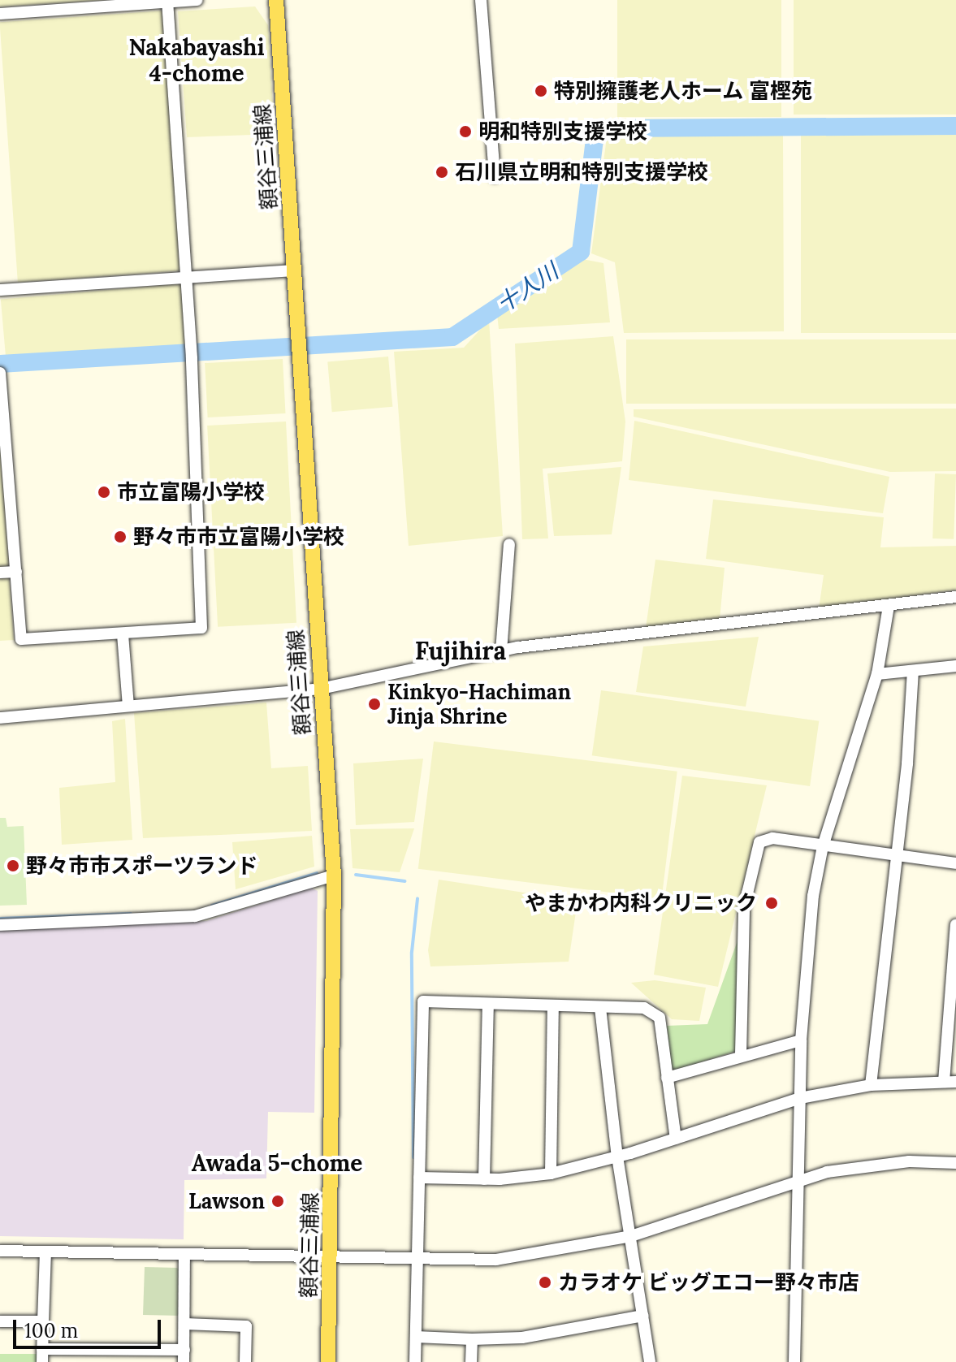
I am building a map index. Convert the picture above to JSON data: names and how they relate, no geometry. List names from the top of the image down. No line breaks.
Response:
{"streets":{"main road":["額谷三浦線"]},"districts":["Nakabayashi 4-chome","Fujihira","Awada 5-chome"],"water":["十人川"],"places":["特別擁護老人ホーム 富樫苑","明和特別支援学校","石川県立明和特別支援学校","市立富陽小学校","野々市市立富陽小学校","Kinkyo-Hachiman Jinja Shrine","野々市市スポーツランド","やまかわ内科クリニック","Lawson","カラオケ ビッグエコー野々市店"],"scale_bar":"100 m"}
